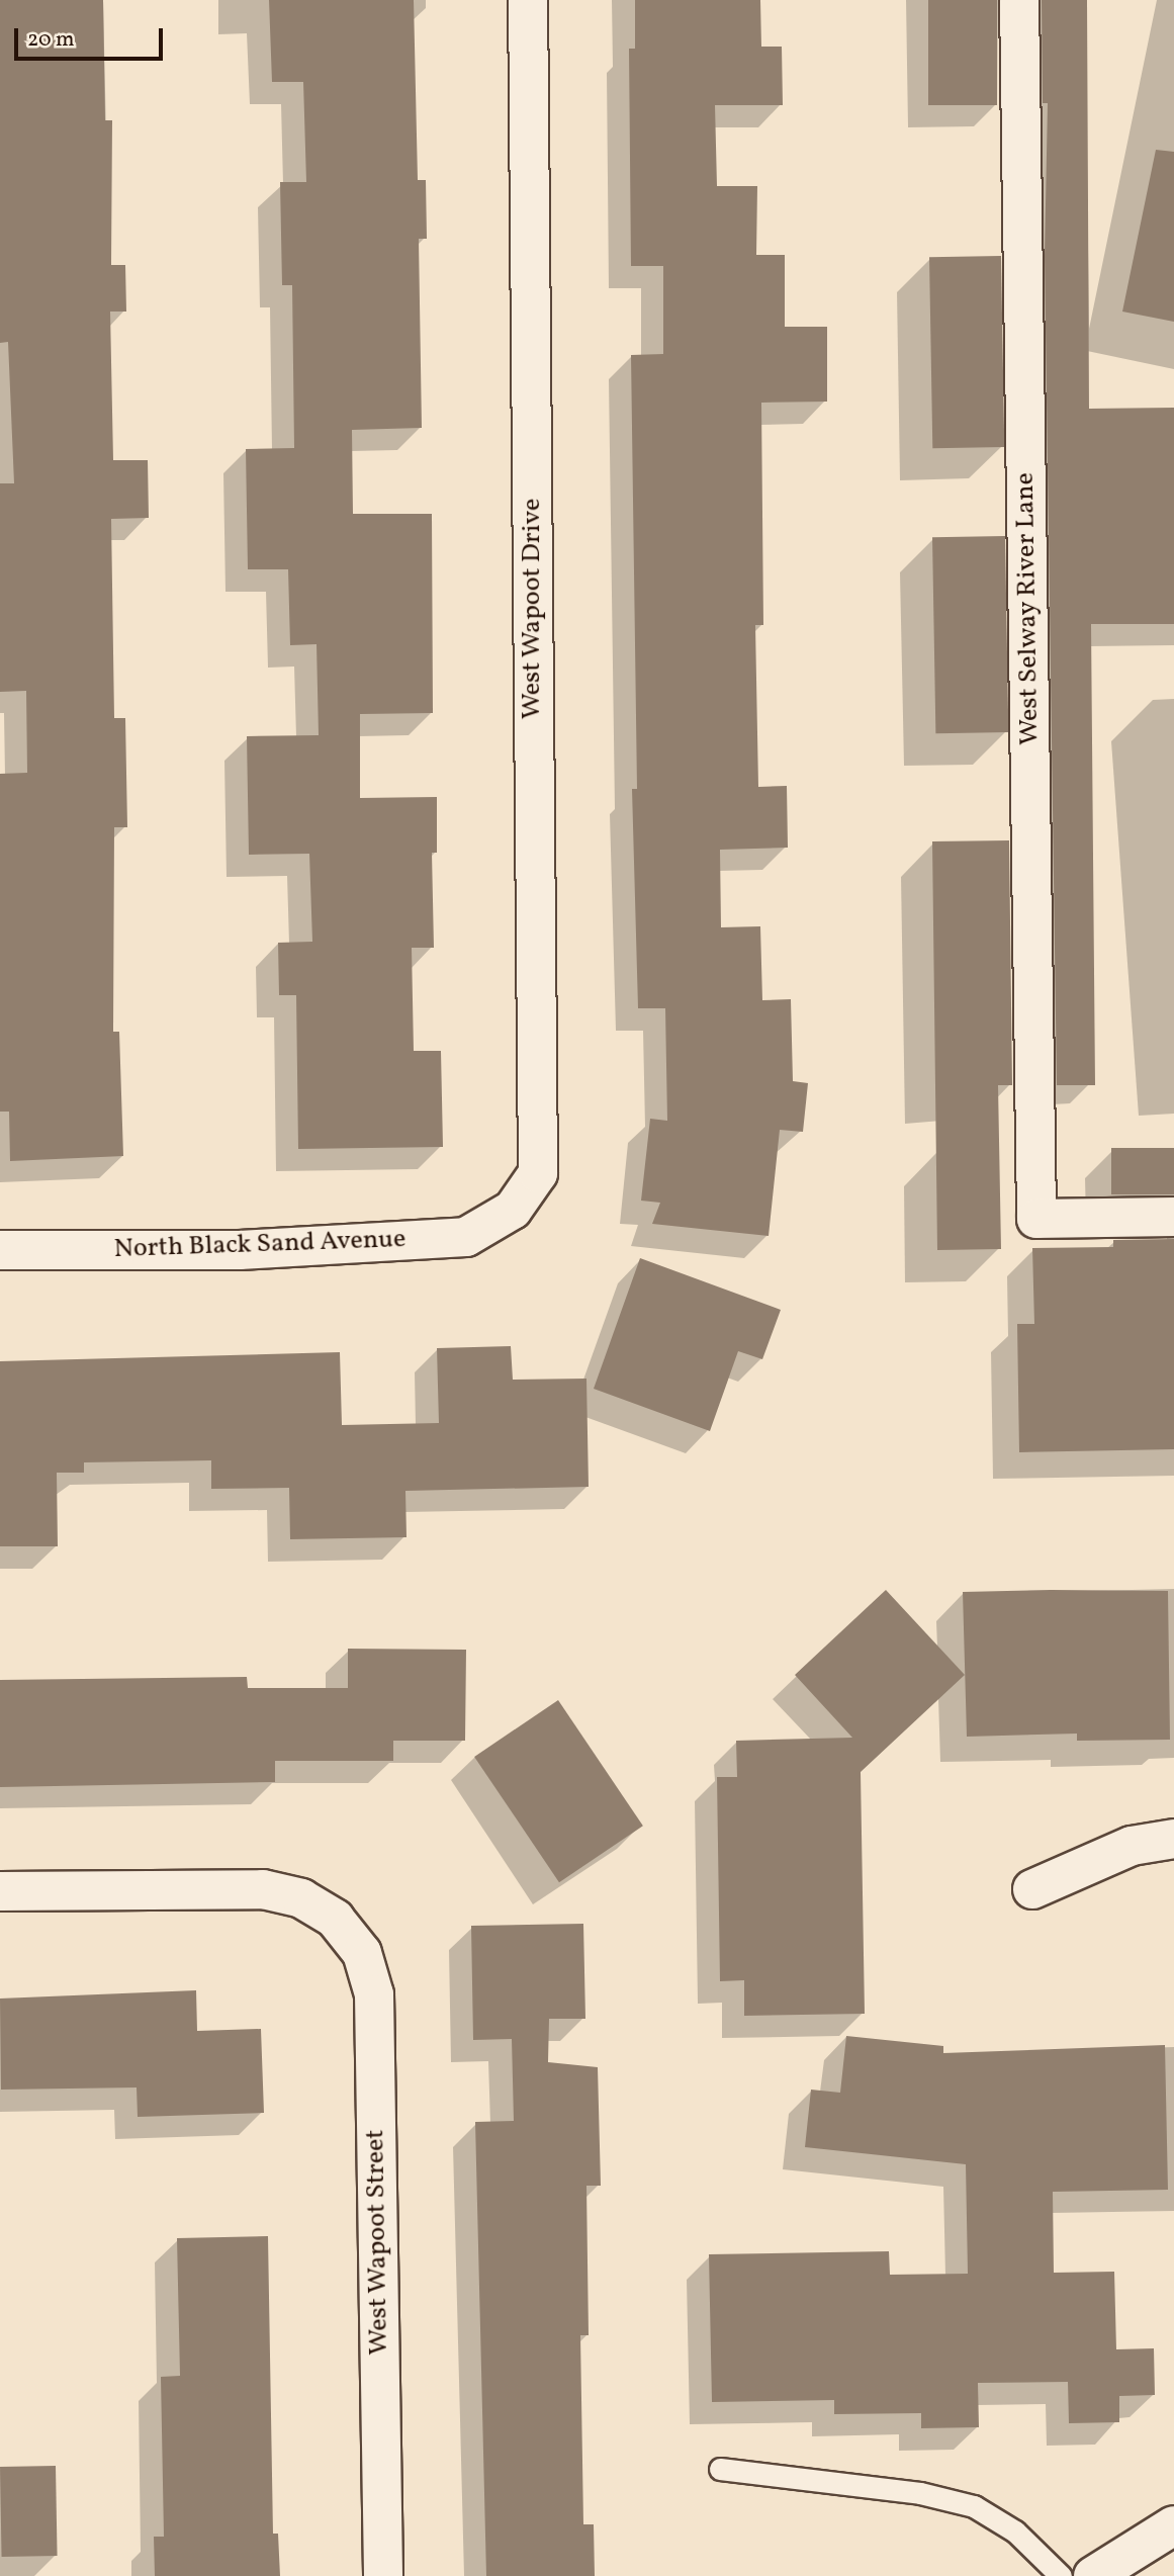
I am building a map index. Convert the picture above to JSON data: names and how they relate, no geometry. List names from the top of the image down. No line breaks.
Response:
{"streets":{"street":["West Wapoot Drive","West Selway River Lane","North Black Sand Avenue","West Wapoot Street"]},"crossings":[["West Wapoot Drive","North Black Sand Avenue"]],"scale_bar":"20 m"}
